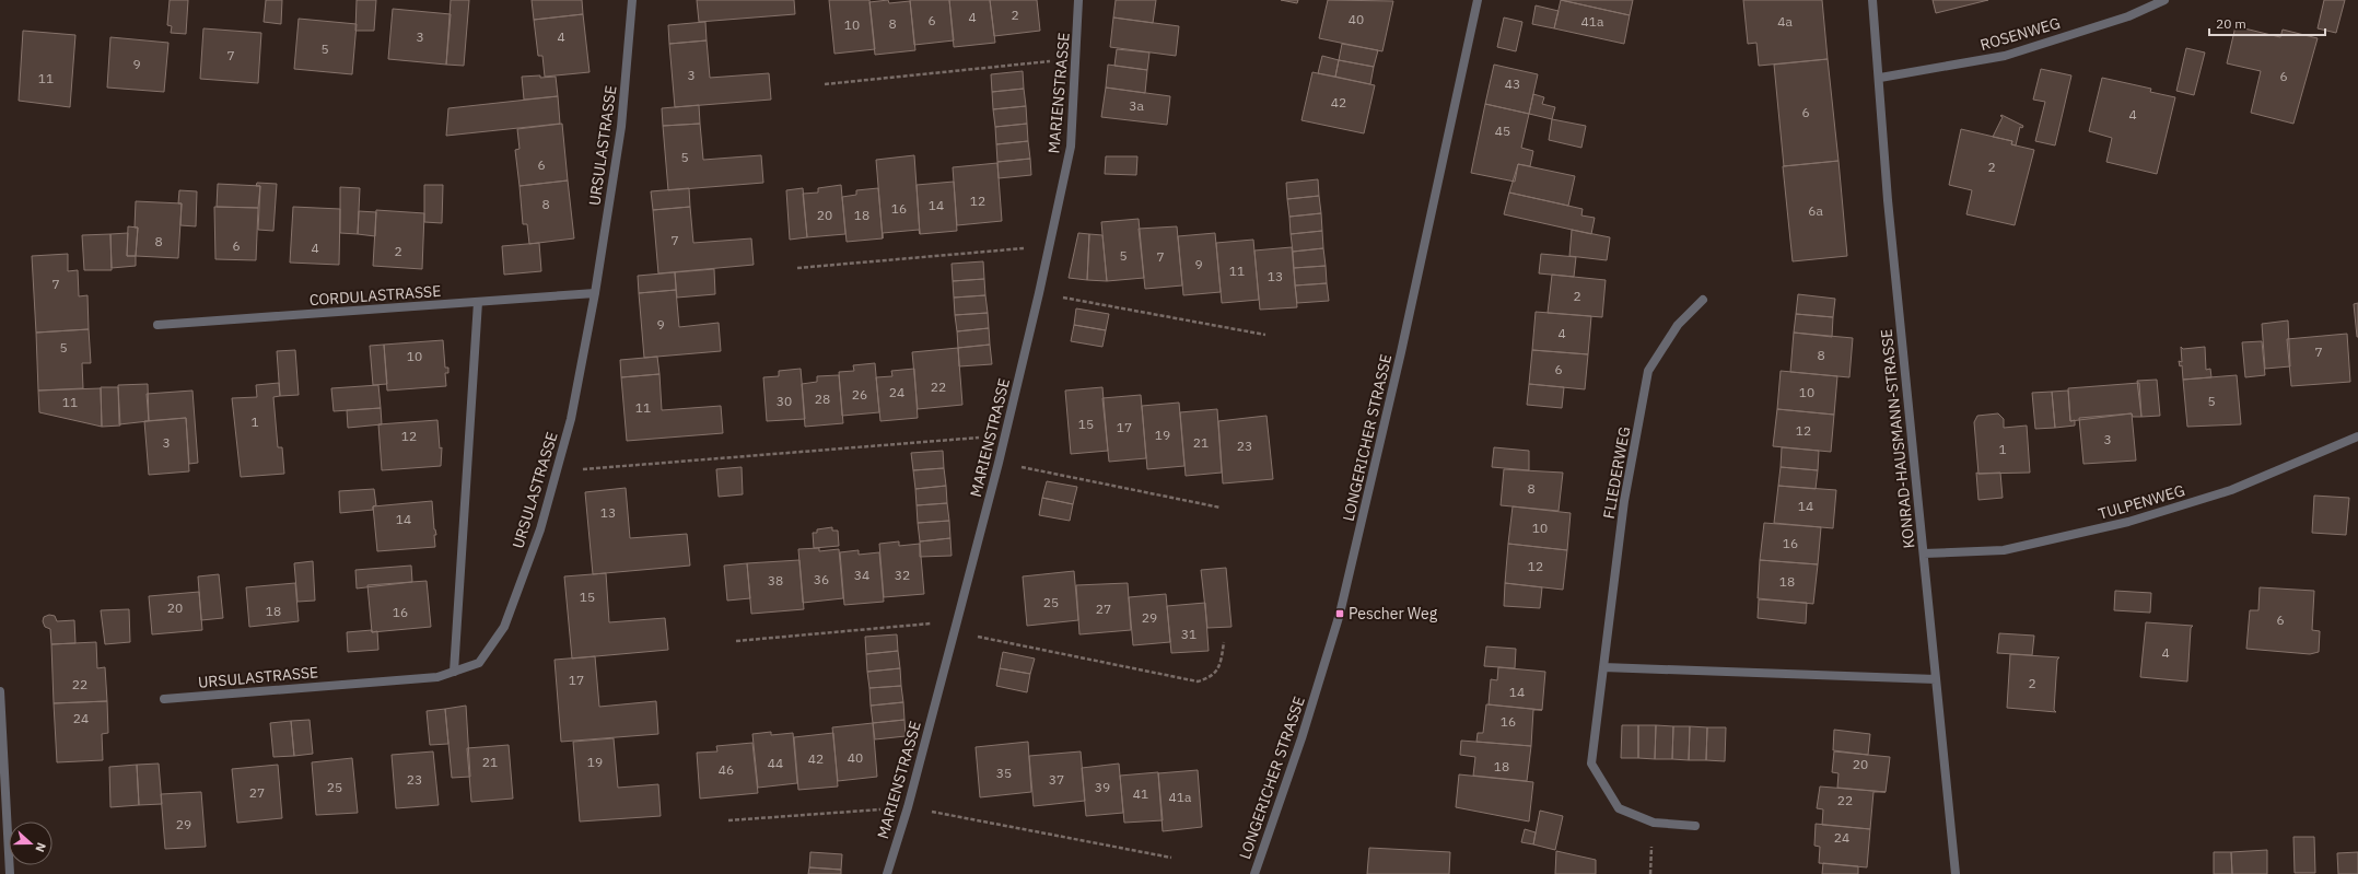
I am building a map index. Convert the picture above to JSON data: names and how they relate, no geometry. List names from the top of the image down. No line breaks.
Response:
{"streets":{"street":["ROSENWEG","MARIENSTRASSE","URSULASTRASSE","CORDULASTRASSE","LONGERICHER STRASSE","KONRAD-HAUSMANN-STRASSE","FLIEDERWEG","TULPENWEG"]},"crossings":[["ROSENWEG","KONRAD-HAUSMANN-STRASSE"],["URSULASTRASSE","CORDULASTRASSE"],["KONRAD-HAUSMANN-STRASSE","TULPENWEG"]],"places":{"transit":["Pescher Weg"]},"house_numbers":["2","4","40","6","41a","4a","8","10","3","4","5","7","9","3","6","11","43","42","3a","6","4","45","5","6","2","12","8","14","16","6a","20","18","7","8","6","4","2","5","7","9","11","13","7","2","9","4","5","7","8","10","6","22","24","10","26","28","30","5","11","11","1","15","17","12","19","12","3","3","21","23","1","8","14","13","14","10","16","12","34","32","36","38","18","15","25","20","27","18","16","29","6","31","4","17","2","22","14","24","16","40","42","21","19","44","20","18","46","35","23","37","25","39","27","41","41a","22","29","24"],"scale_bar":"20 m","north":"right"}
